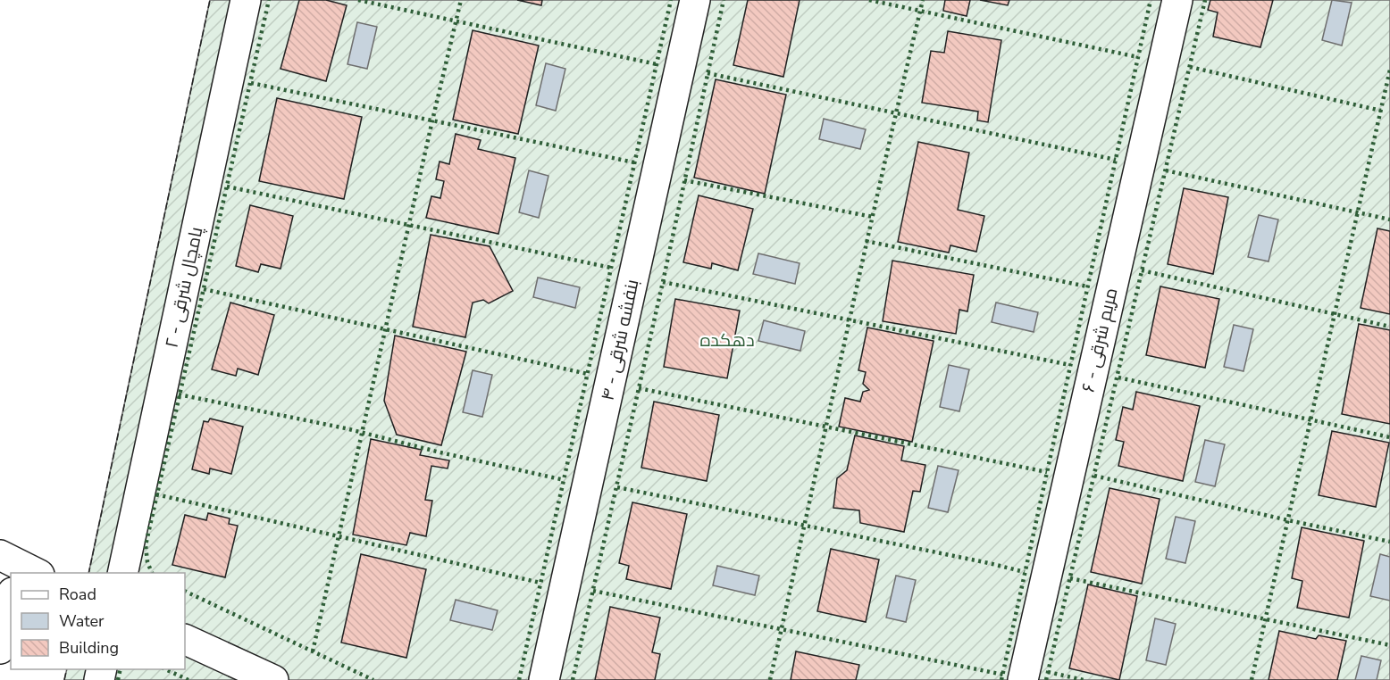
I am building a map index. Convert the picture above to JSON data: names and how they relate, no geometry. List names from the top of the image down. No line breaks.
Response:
{"streets":{"street":["پامچال شرقی - ۲","بنفشه شرقی - ۴","مریم شرقی - ۶"]},"parks":["دهکده"],"legend":["Road","Water","Building"]}
